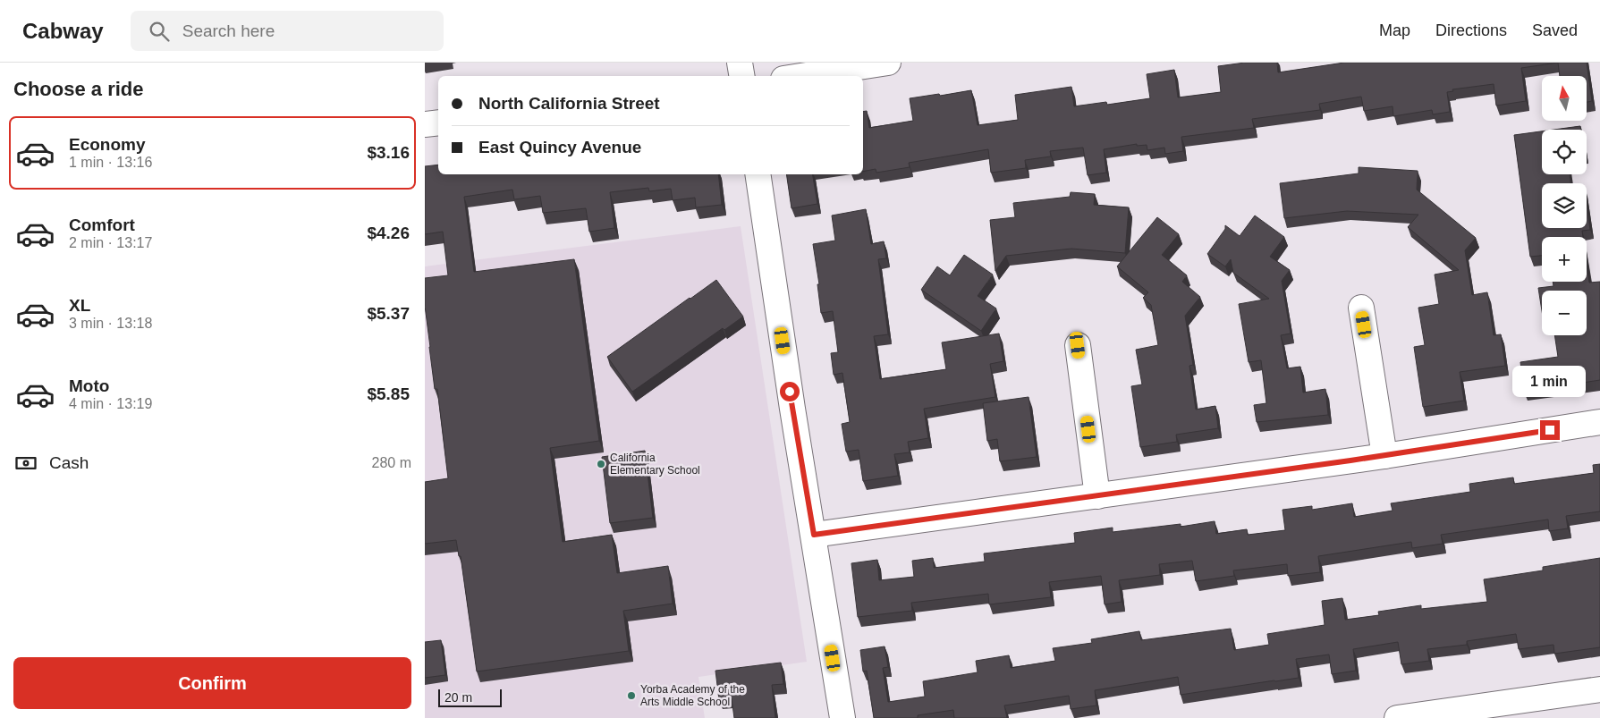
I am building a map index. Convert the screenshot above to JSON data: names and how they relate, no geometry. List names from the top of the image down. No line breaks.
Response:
{"places":["California Elementary School","Yorba Academy of the Arts Middle School"],"scale_bar":"20 m","north":"top","page":{"header":"Cabway","search":"Search here","nav":["Map","Directions","Saved"],"heading":"Choose a ride","map_buttons":["+","−"],"banner":["North California Street","East Quincy Avenue"],"list":[{"name":"Economy","note":"1 min · 13:16","value":"$3.16"},{"name":"Comfort","note":"2 min · 13:17","value":"$4.26"},{"name":"XL","note":"3 min · 13:18","value":"$5.37"},{"name":"Moto","note":"4 min · 13:19","value":"$5.85"}],"bubble":"1 min","pay":["Cash","280 m"],"buttons":"Confirm","scale":"20 m"}}
